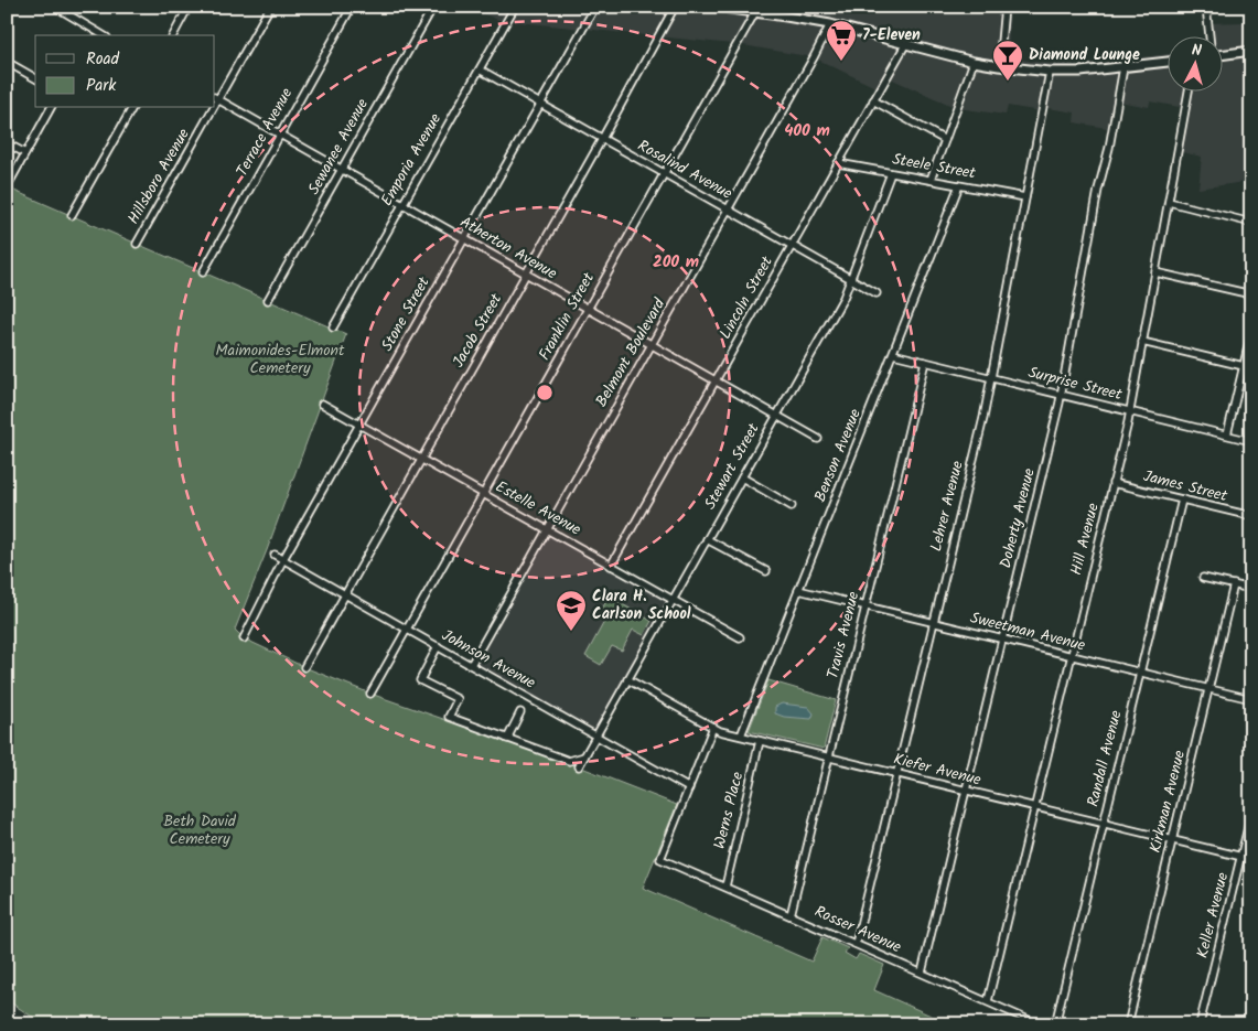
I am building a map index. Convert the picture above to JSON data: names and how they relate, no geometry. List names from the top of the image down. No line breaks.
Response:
{"streets":{"street":["Terrace Avenue","Sewanee Avenue","Emporia Avenue","Steele Street","Rosalind Avenue","Hillsboro Avenue","Atherton Avenue","Lincoln Street","Stone Street","Franklin Street","Jacob Street","Belmont Boulevard","Surprise Street","Benson Avenue","Stewart Street","James Street","Lehrer Avenue","Estelle Avenue","Doherty Avenue","Hill Avenue","Sweetman Avenue","Travis Avenue","Johnson Avenue","Randall Avenue","Kiefer Avenue","Kirkman Avenue","Werns Place","Keller Avenue","Rosser Avenue"]},"crossings":[["Terrace Avenue","Atherton Avenue"],["Sewanee Avenue","Atherton Avenue"],["Emporia Avenue","Rosalind Avenue"],["Emporia Avenue","Atherton Avenue"],["Steele Street","Lincoln Street"],["Steele Street","Benson Avenue"],["Steele Street","Stewart Street"],["Steele Street","Lehrer Avenue"],["Rosalind Avenue","Lincoln Street"],["Rosalind Avenue","Stone Street"],["Rosalind Avenue","Franklin Street"],["Rosalind Avenue","Jacob Street"],["Rosalind Avenue","Belmont Boulevard"],["Rosalind Avenue","Stewart Street"],["Hillsboro Avenue","Atherton Avenue"],["Atherton Avenue","Lincoln Street"],["Atherton Avenue","Stone Street"],["Atherton Avenue","Franklin Street"],["Atherton Avenue","Jacob Street"],["Atherton Avenue","Belmont Boulevard"],["Atherton Avenue","Stewart Street"],["Lincoln Street","Estelle Avenue"],["Stone Street","Estelle Avenue"],["Stone Street","Johnson Avenue"],["Franklin Street","Estelle Avenue"],["Franklin Street","Johnson Avenue"],["Jacob Street","Estelle Avenue"],["Jacob Street","Johnson Avenue"],["Belmont Boulevard","Estelle Avenue"],["Belmont Boulevard","Johnson Avenue"],["Surprise Street","Benson Avenue"],["Surprise Street","Lehrer Avenue"],["Surprise Street","Doherty Avenue"],["Surprise Street","Hill Avenue"],["Surprise Street","Travis Avenue"],["Benson Avenue","Sweetman Avenue"],["Benson Avenue","Kiefer Avenue"],["Stewart Street","Estelle Avenue"],["Stewart Street","Johnson Avenue"],["Stewart Street","Kiefer Avenue"],["James Street","Hill Avenue"],["James Street","Randall Avenue"],["Lehrer Avenue","Sweetman Avenue"],["Lehrer Avenue","Kiefer Avenue"],["Lehrer Avenue","Rosser Avenue"],["Doherty Avenue","Sweetman Avenue"],["Doherty Avenue","Kiefer Avenue"],["Doherty Avenue","Rosser Avenue"],["Hill Avenue","Sweetman Avenue"],["Hill Avenue","Kiefer Avenue"],["Hill Avenue","Rosser Avenue"],["Sweetman Avenue","Travis Avenue"],["Sweetman Avenue","Randall Avenue"],["Sweetman Avenue","Kirkman Avenue"],["Travis Avenue","Kiefer Avenue"],["Travis Avenue","Rosser Avenue"],["Johnson Avenue","Rosser Avenue"],["Randall Avenue","Kiefer Avenue"],["Kiefer Avenue","Kirkman Avenue"],["Kiefer Avenue","Werns Place"],["Kiefer Avenue","Keller Avenue"],["Werns Place","Rosser Avenue"]],"parks":["Maimonides-Elmont Cemetery","Beth David Cemetery"],"places":{"supermarket":["7-Eleven"],"bar":["Diamond Lounge"],"school or university":["Clara H. Carlson School"]},"legend":["Road","Park"],"north":"top","rings":["400 m","200 m"]}
